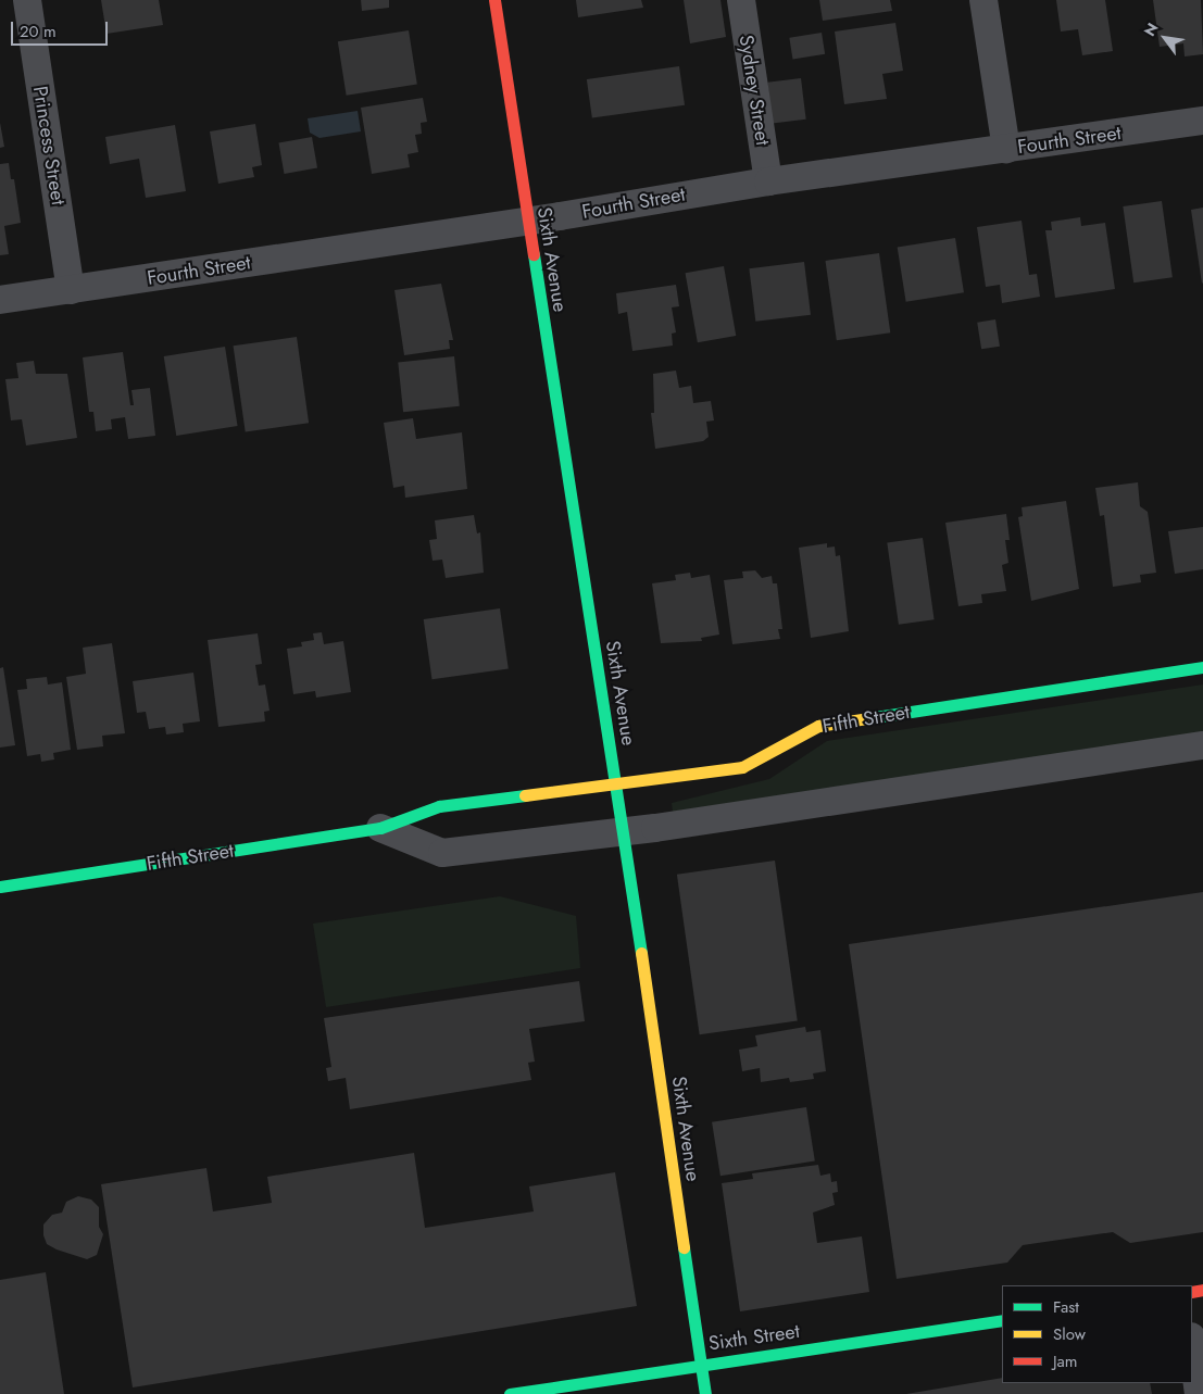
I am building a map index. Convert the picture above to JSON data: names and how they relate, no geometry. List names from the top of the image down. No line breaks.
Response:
{"streets":{"street":["Sydney Street","Fourth Street","Princess Street","Sixth Avenue","Fifth Street","Sixth Street"]},"crossings":[["Sydney Street","Fourth Street"],["Fourth Street","Princess Street"],["Fourth Street","Sixth Avenue"],["Sixth Avenue","Fifth Street"],["Sixth Avenue","Sixth Street"]],"legend":["Fast","Slow","Jam"],"scale_bar":"20 m","north":"top left"}
